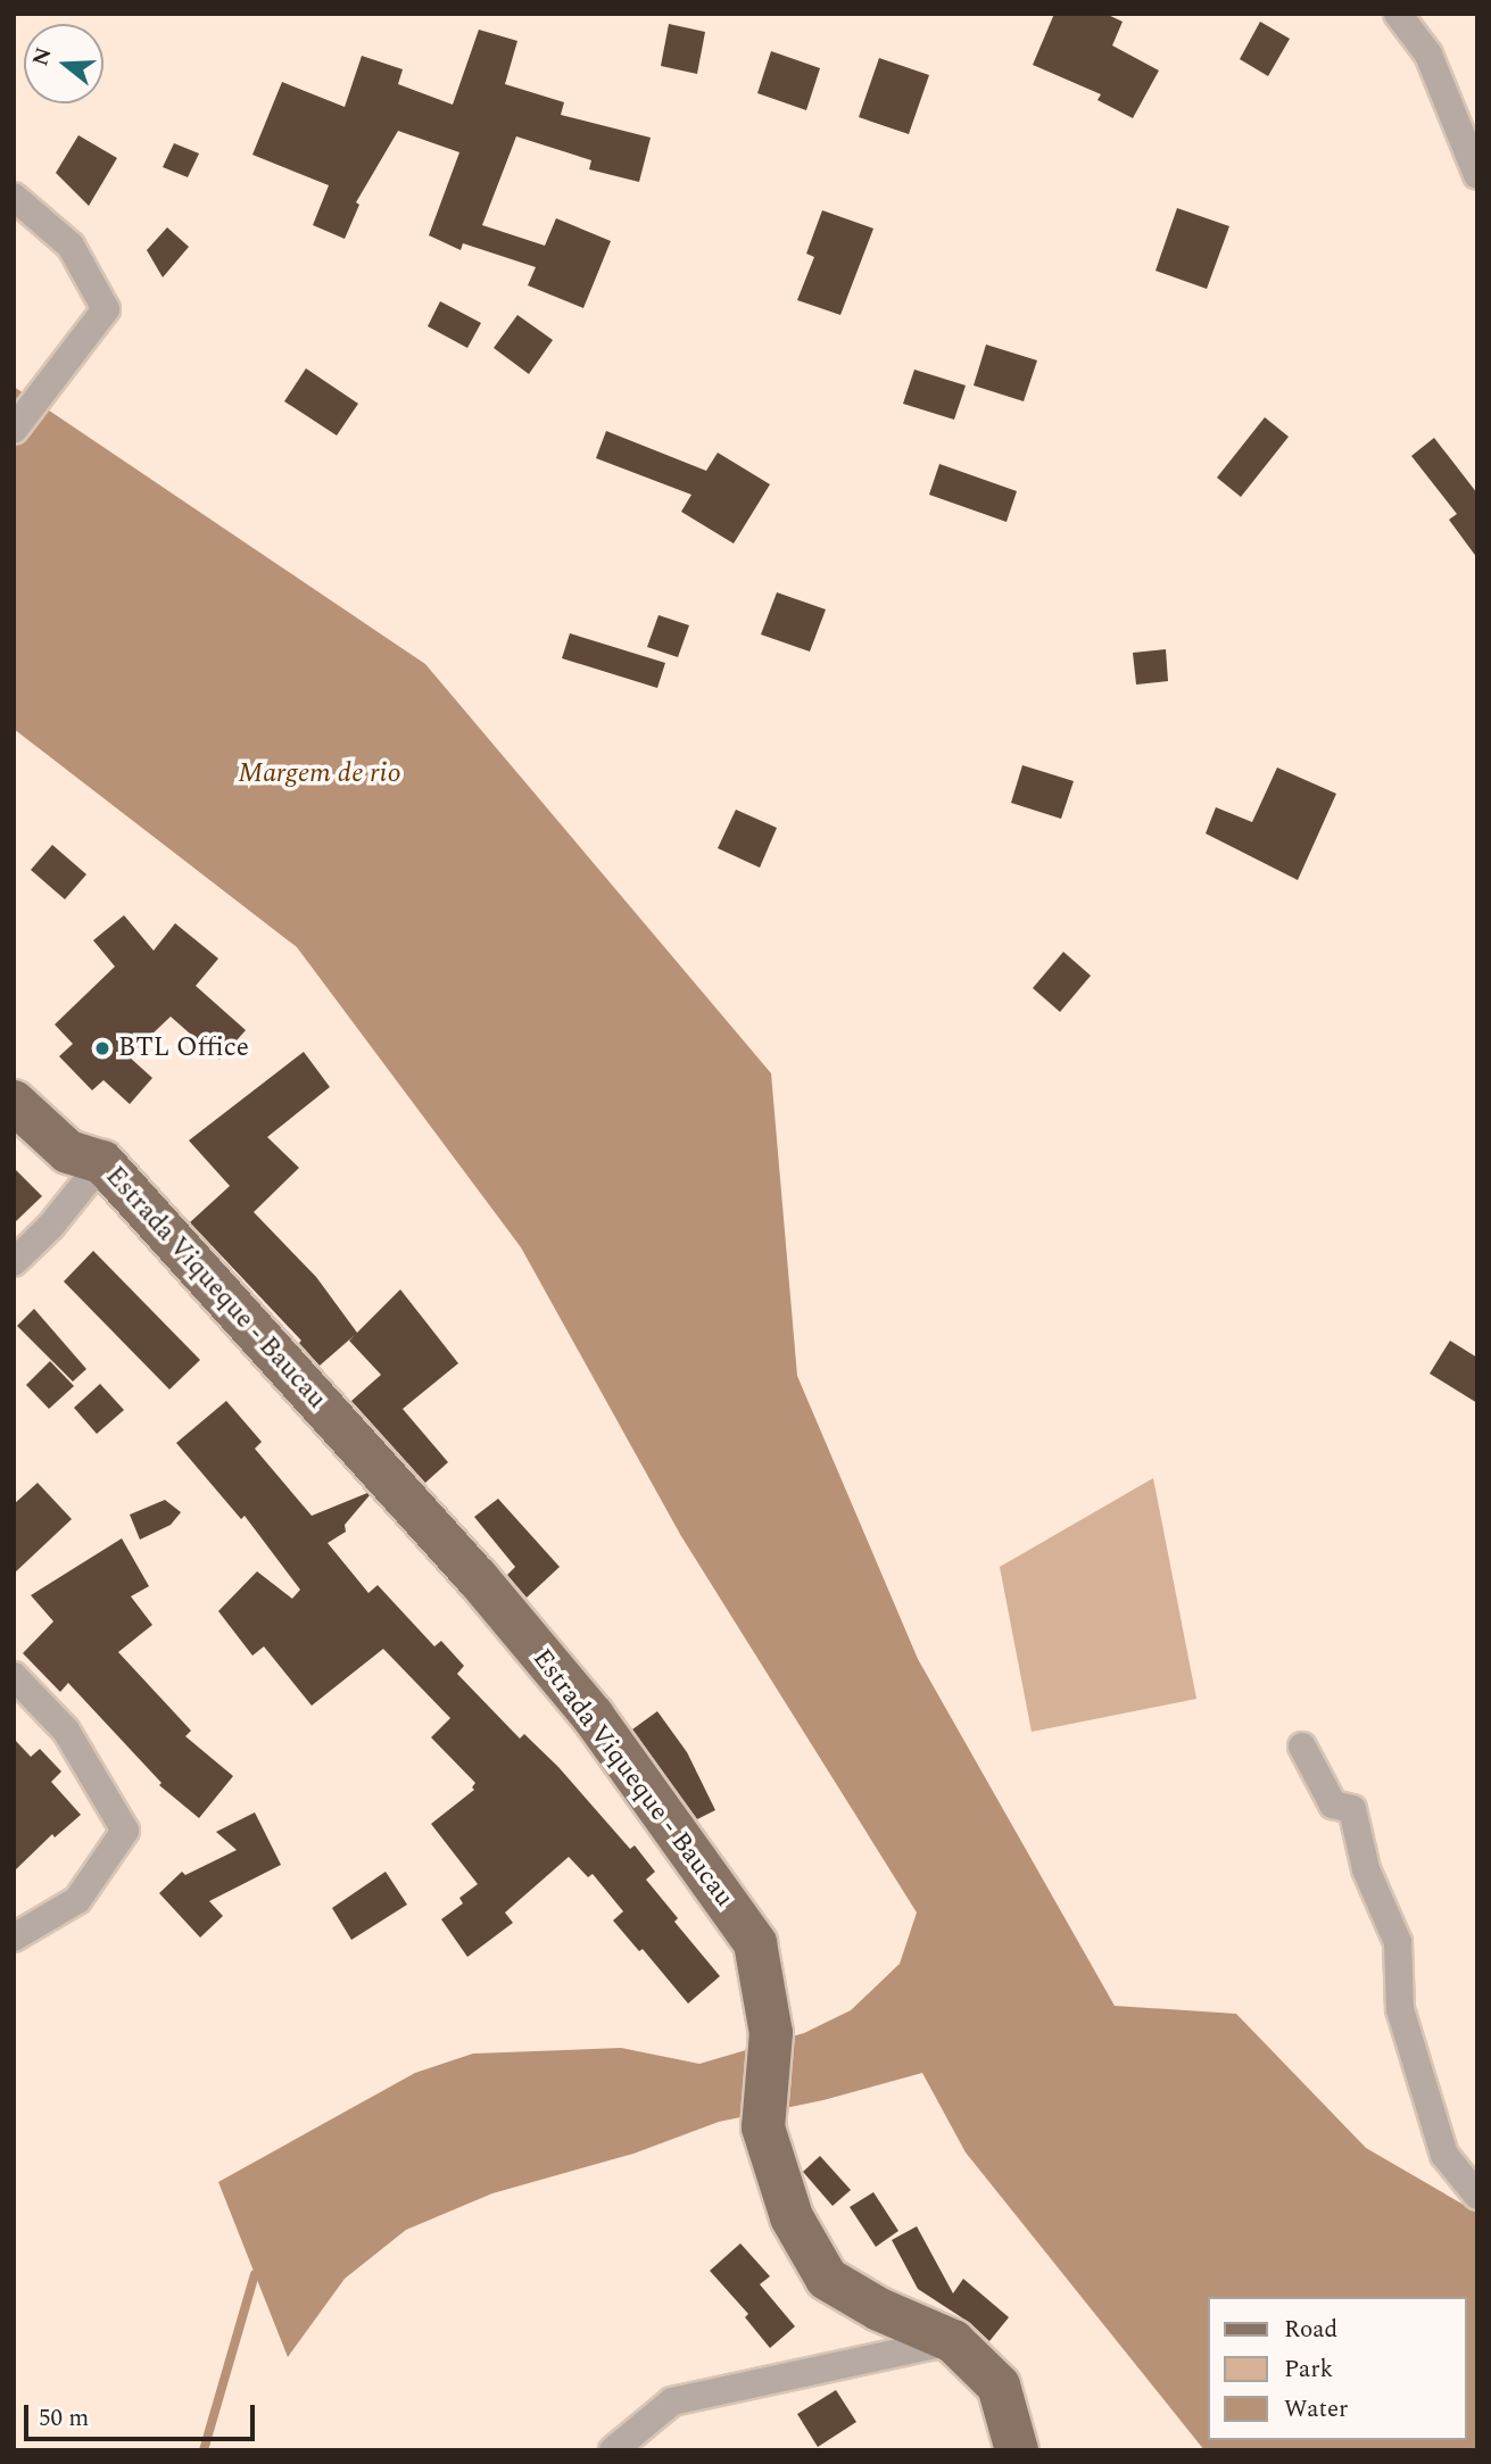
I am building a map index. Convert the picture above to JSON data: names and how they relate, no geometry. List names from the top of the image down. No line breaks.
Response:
{"streets":{"main road":["Estrada Viqueque - Baucau"]},"water":["Margem de rio"],"places":["BTL Office"],"legend":["Road","Park","Water"],"scale_bar":"50 m","north":"left"}
